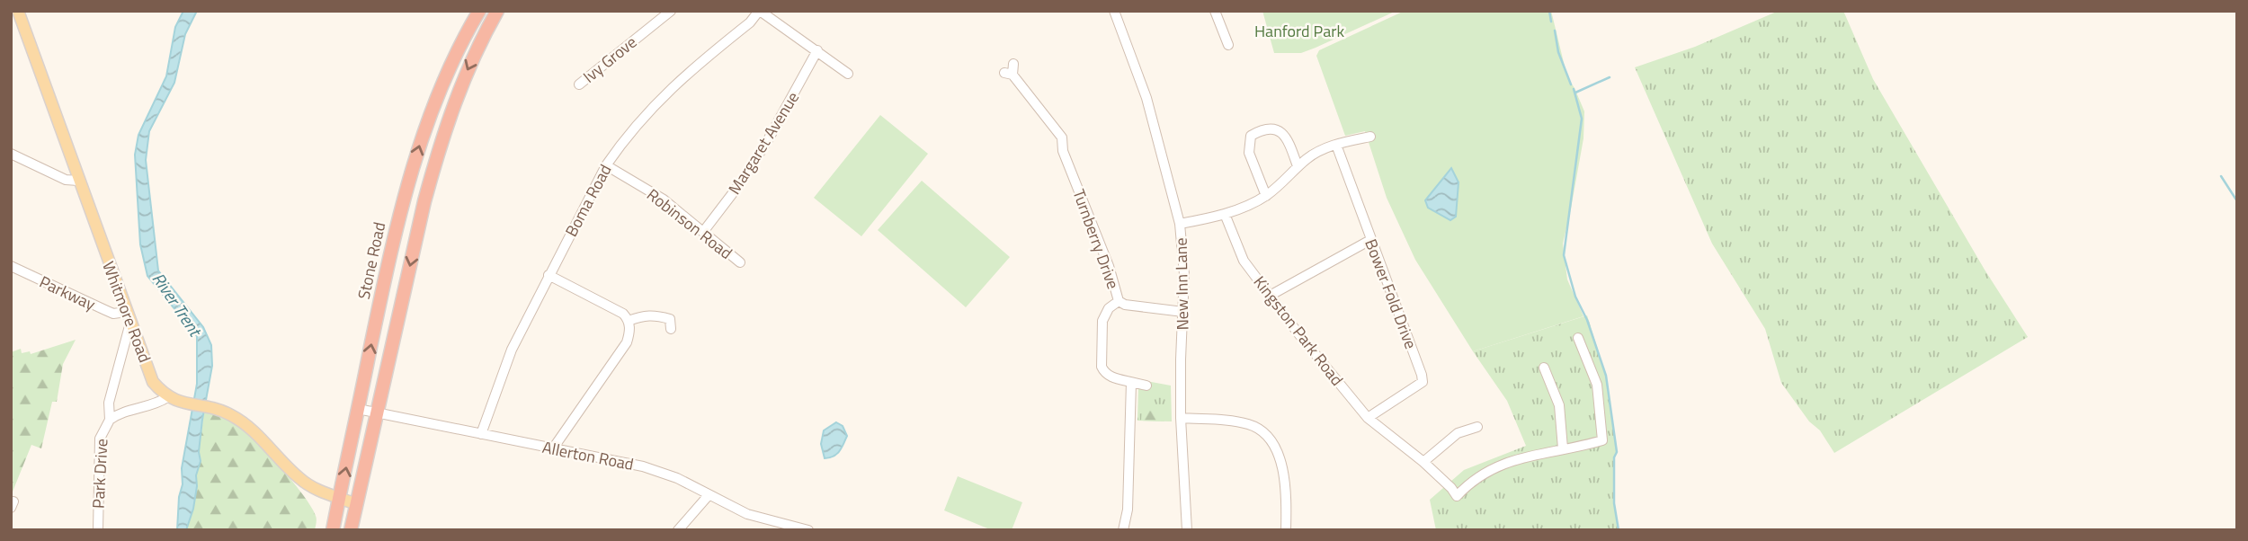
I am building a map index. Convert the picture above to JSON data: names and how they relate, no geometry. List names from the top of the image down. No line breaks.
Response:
{"streets":{"highway":["Stone Road"],"main road":["Whitmore Road"],"street":["Ivy Grove","Margaret Avenue","Boma Road","Robinson Road","Turnberry Drive","New Inn Lane","Parkway","Bower Fold Drive","Kingston Park Road","Allerton Road","Park Drive"]},"crossings":[["Margaret Avenue","Robinson Road"],["Boma Road","Robinson Road"],["Boma Road","Allerton Road"],["Turnberry Drive","New Inn Lane"],["Stone Road","Allerton Road"],["Parkway","Whitmore Road"],["Parkway","Park Drive"],["Bower Fold Drive","Kingston Park Road"],["Whitmore Road","Park Drive"]],"water":["River Trent"],"parks":["Hanford Park"]}
